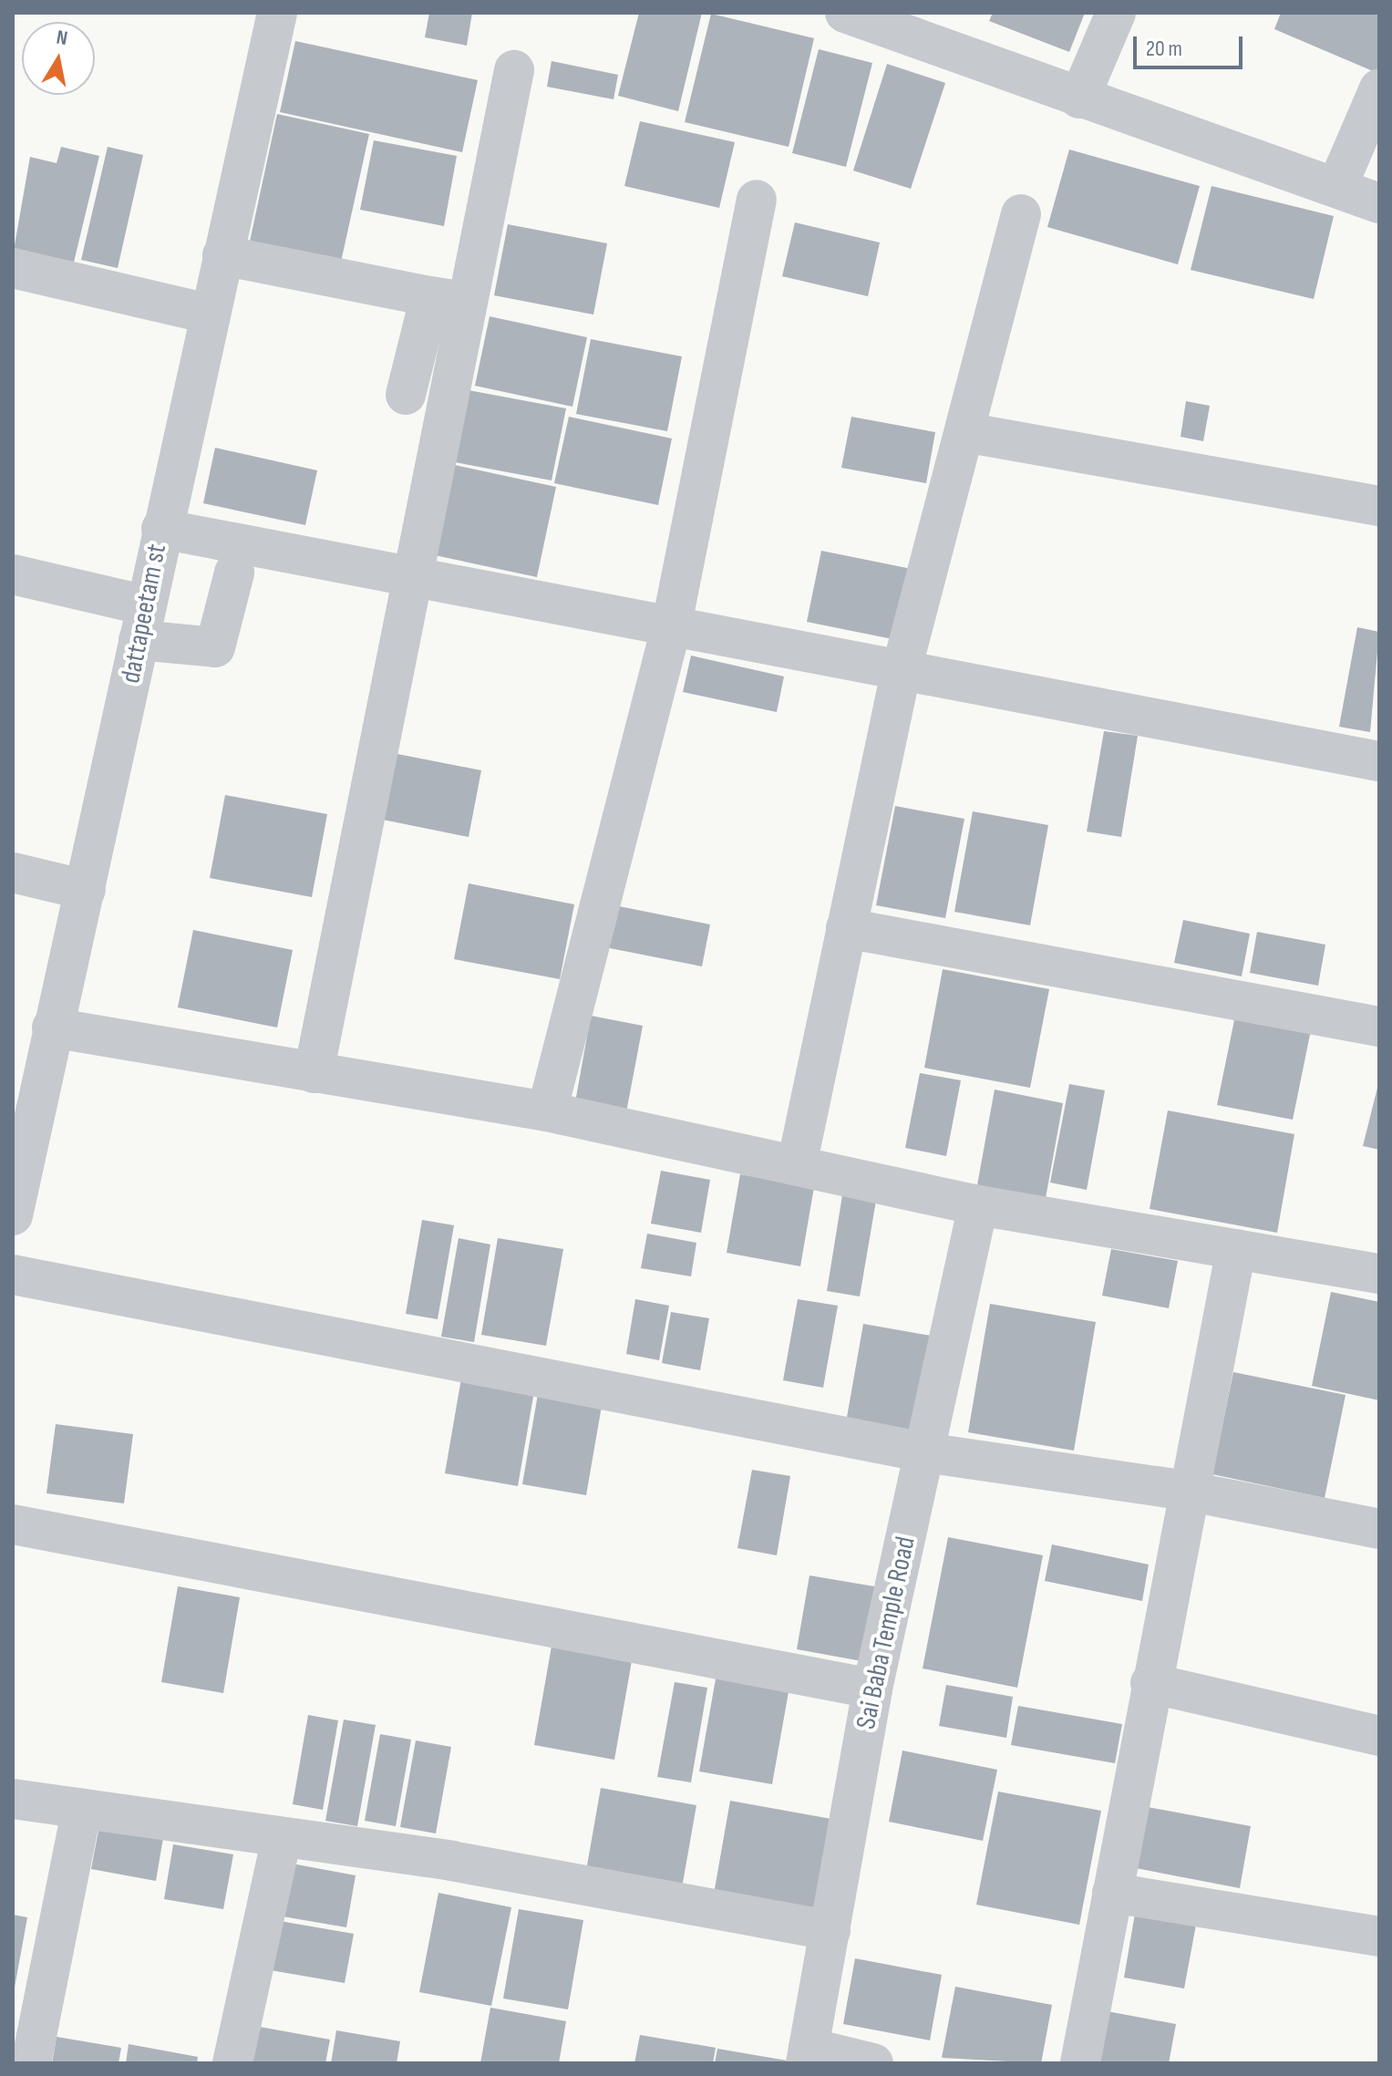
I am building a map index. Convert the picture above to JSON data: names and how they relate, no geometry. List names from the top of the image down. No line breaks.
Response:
{"streets":{"street":["dattapeetam st","Sai Baba Temple Road"]},"scale_bar":"20 m","north":"top"}
